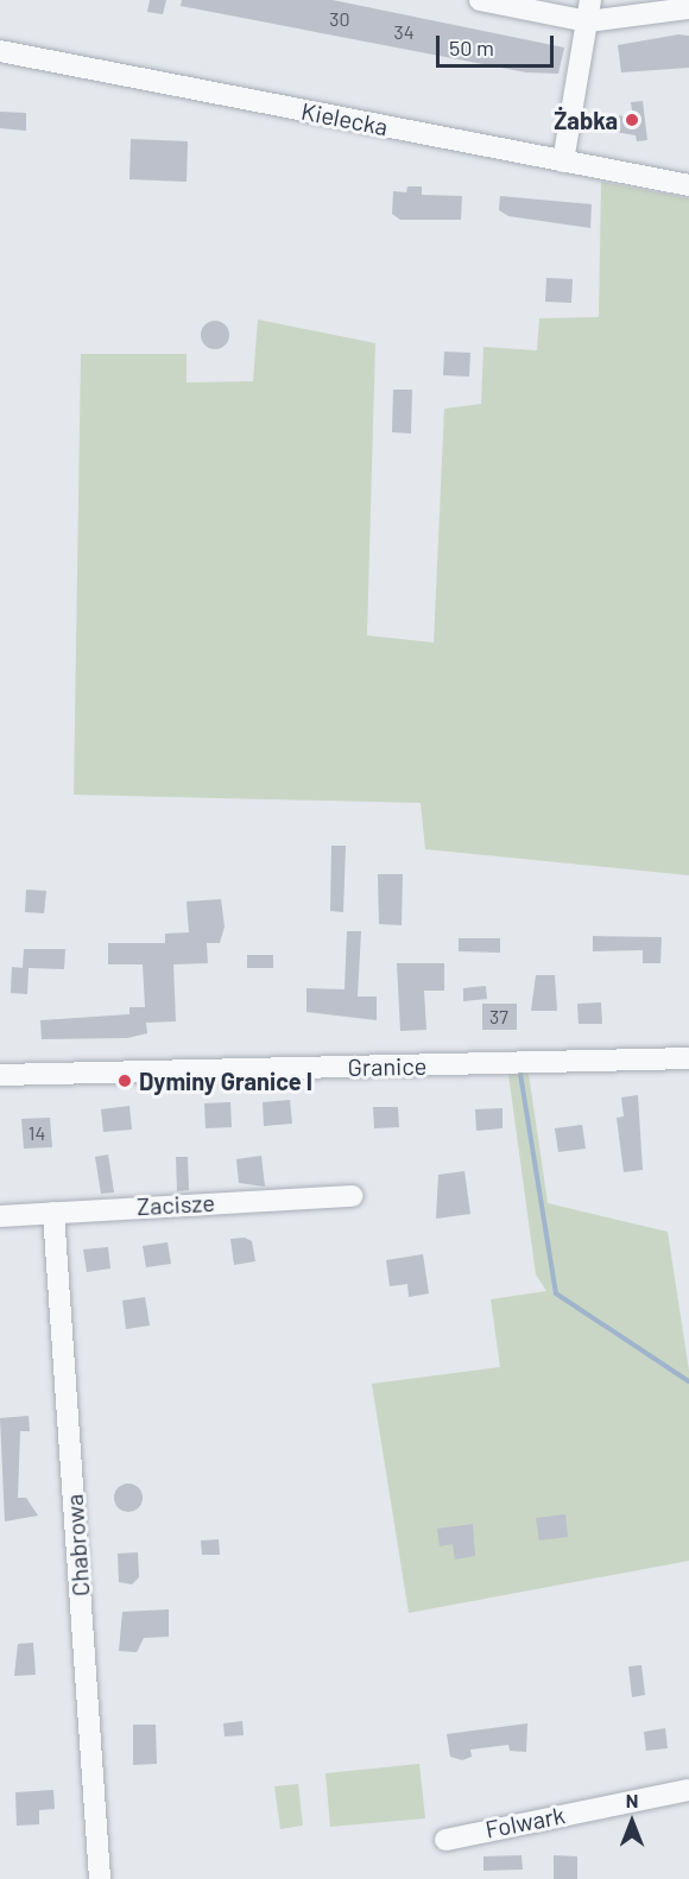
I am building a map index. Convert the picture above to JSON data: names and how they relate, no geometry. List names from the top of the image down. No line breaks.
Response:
{"streets":{"street":["Kielecka","Granice","Zacisze","Chabrowa","Folwark"]},"crossings":[["Zacisze","Chabrowa"]],"places":["Żabka","Dyminy Granice I"],"house_numbers":["30","34","37","14"],"scale_bar":"50 m","north":"top"}
